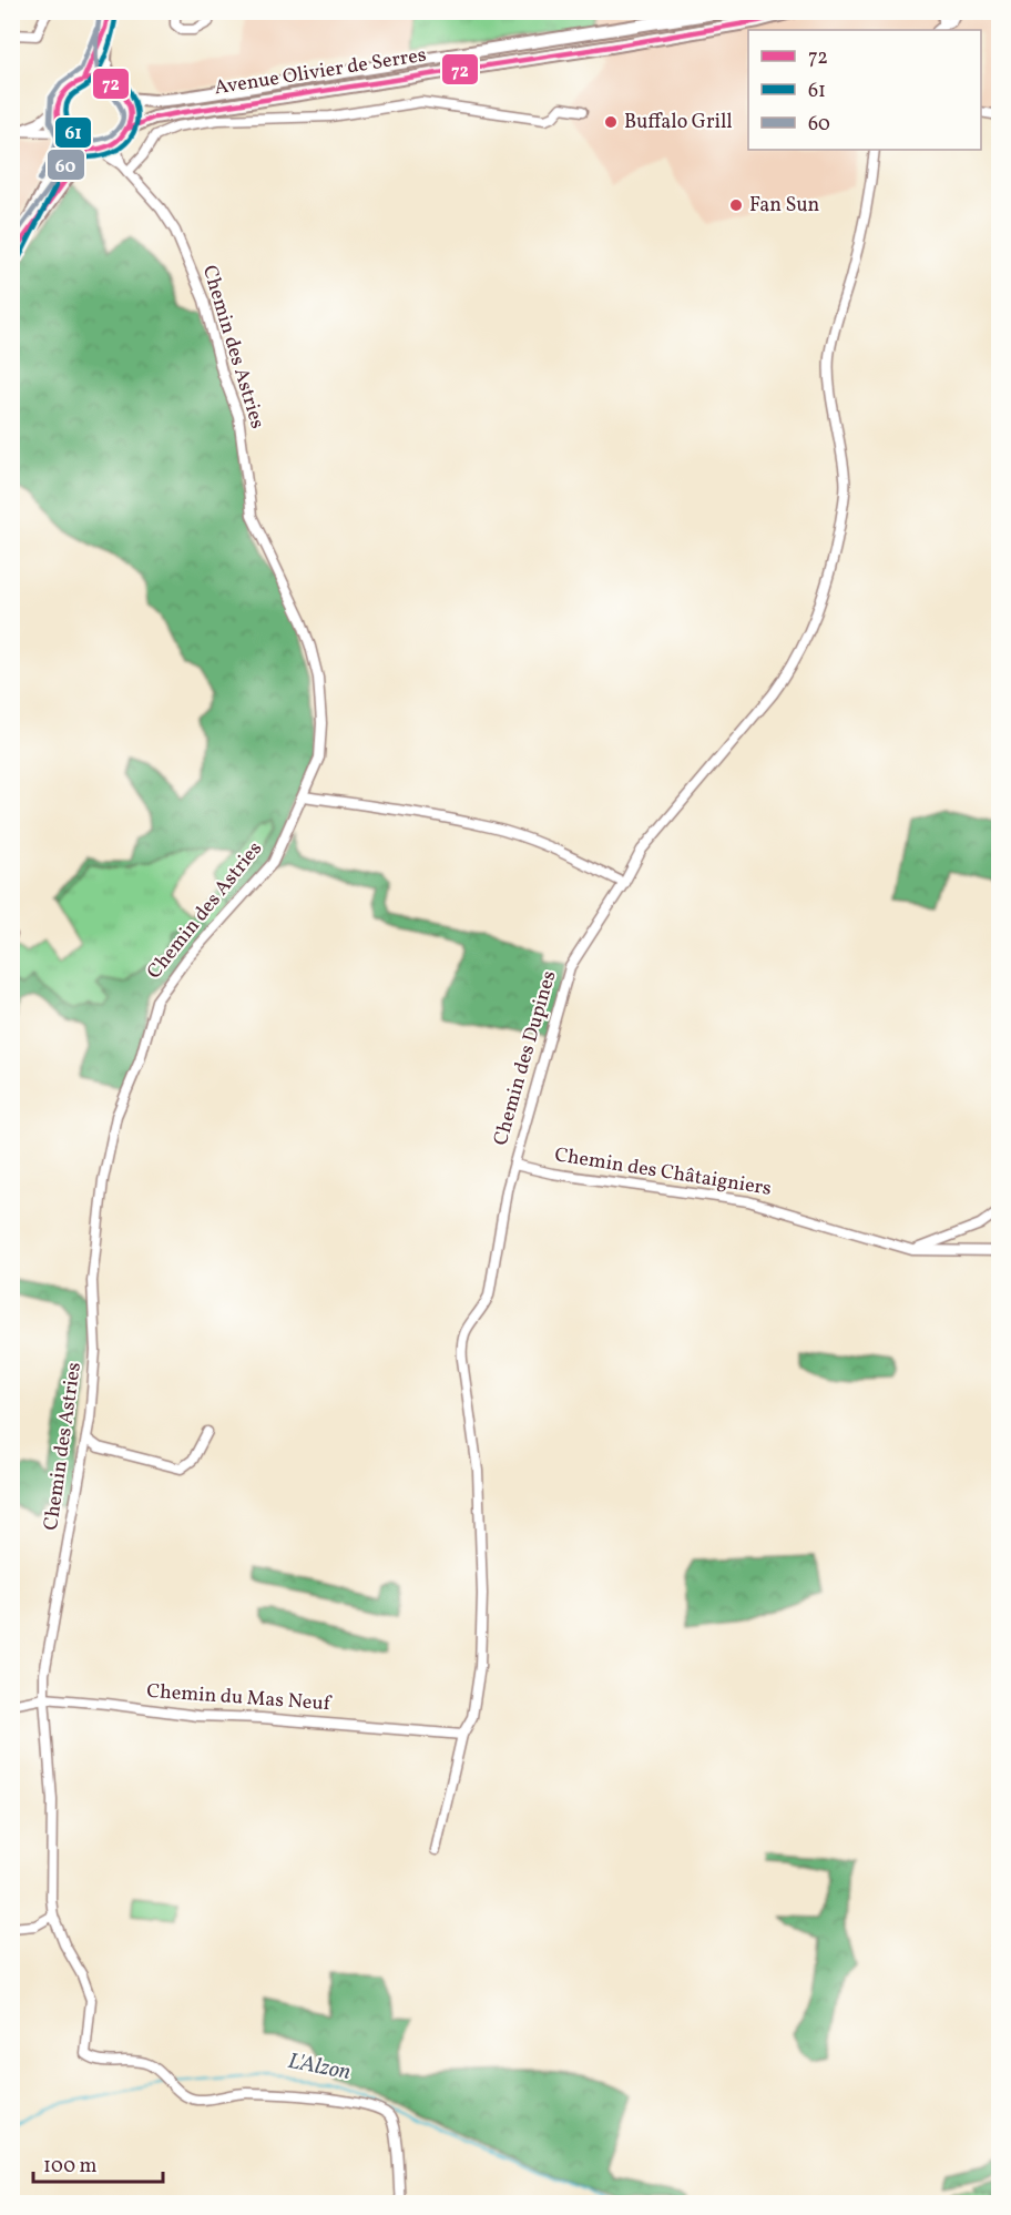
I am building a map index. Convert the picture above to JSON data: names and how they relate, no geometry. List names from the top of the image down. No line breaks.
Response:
{"streets":{"main road":["Avenue Olivier de Serres"],"street":["Chemin des Astries","Chemin des Dupines","Chemin des Châtaigniers","Chemin du Mas Neuf"]},"crossings":[["Avenue Olivier de Serres","Chemin des Astries"],["Chemin des Astries","Chemin du Mas Neuf"],["Chemin des Dupines","Chemin des Châtaigniers"],["Chemin des Dupines","Chemin du Mas Neuf"]],"water":["L'Alzon"],"places":["Buffalo Grill","Fan Sun"],"lines":["transit line 72","transit line 60","transit line 61"],"legend":["72","61","60"],"scale_bar":"100 m"}
